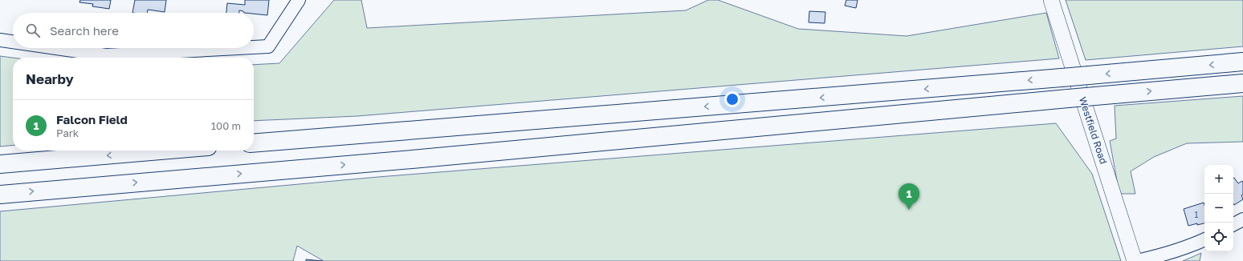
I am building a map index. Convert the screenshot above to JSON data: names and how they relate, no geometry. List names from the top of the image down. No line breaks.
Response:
{"streets":{"street":["Westfield Road"]},"house_numbers":["1"],"page":{"search":"Search here","heading":"Nearby","list":[{"mark":"1","name":"Falcon Field","note":"Park","value":"100 m"}],"map_buttons":["+","−"],"pins":"1"}}
